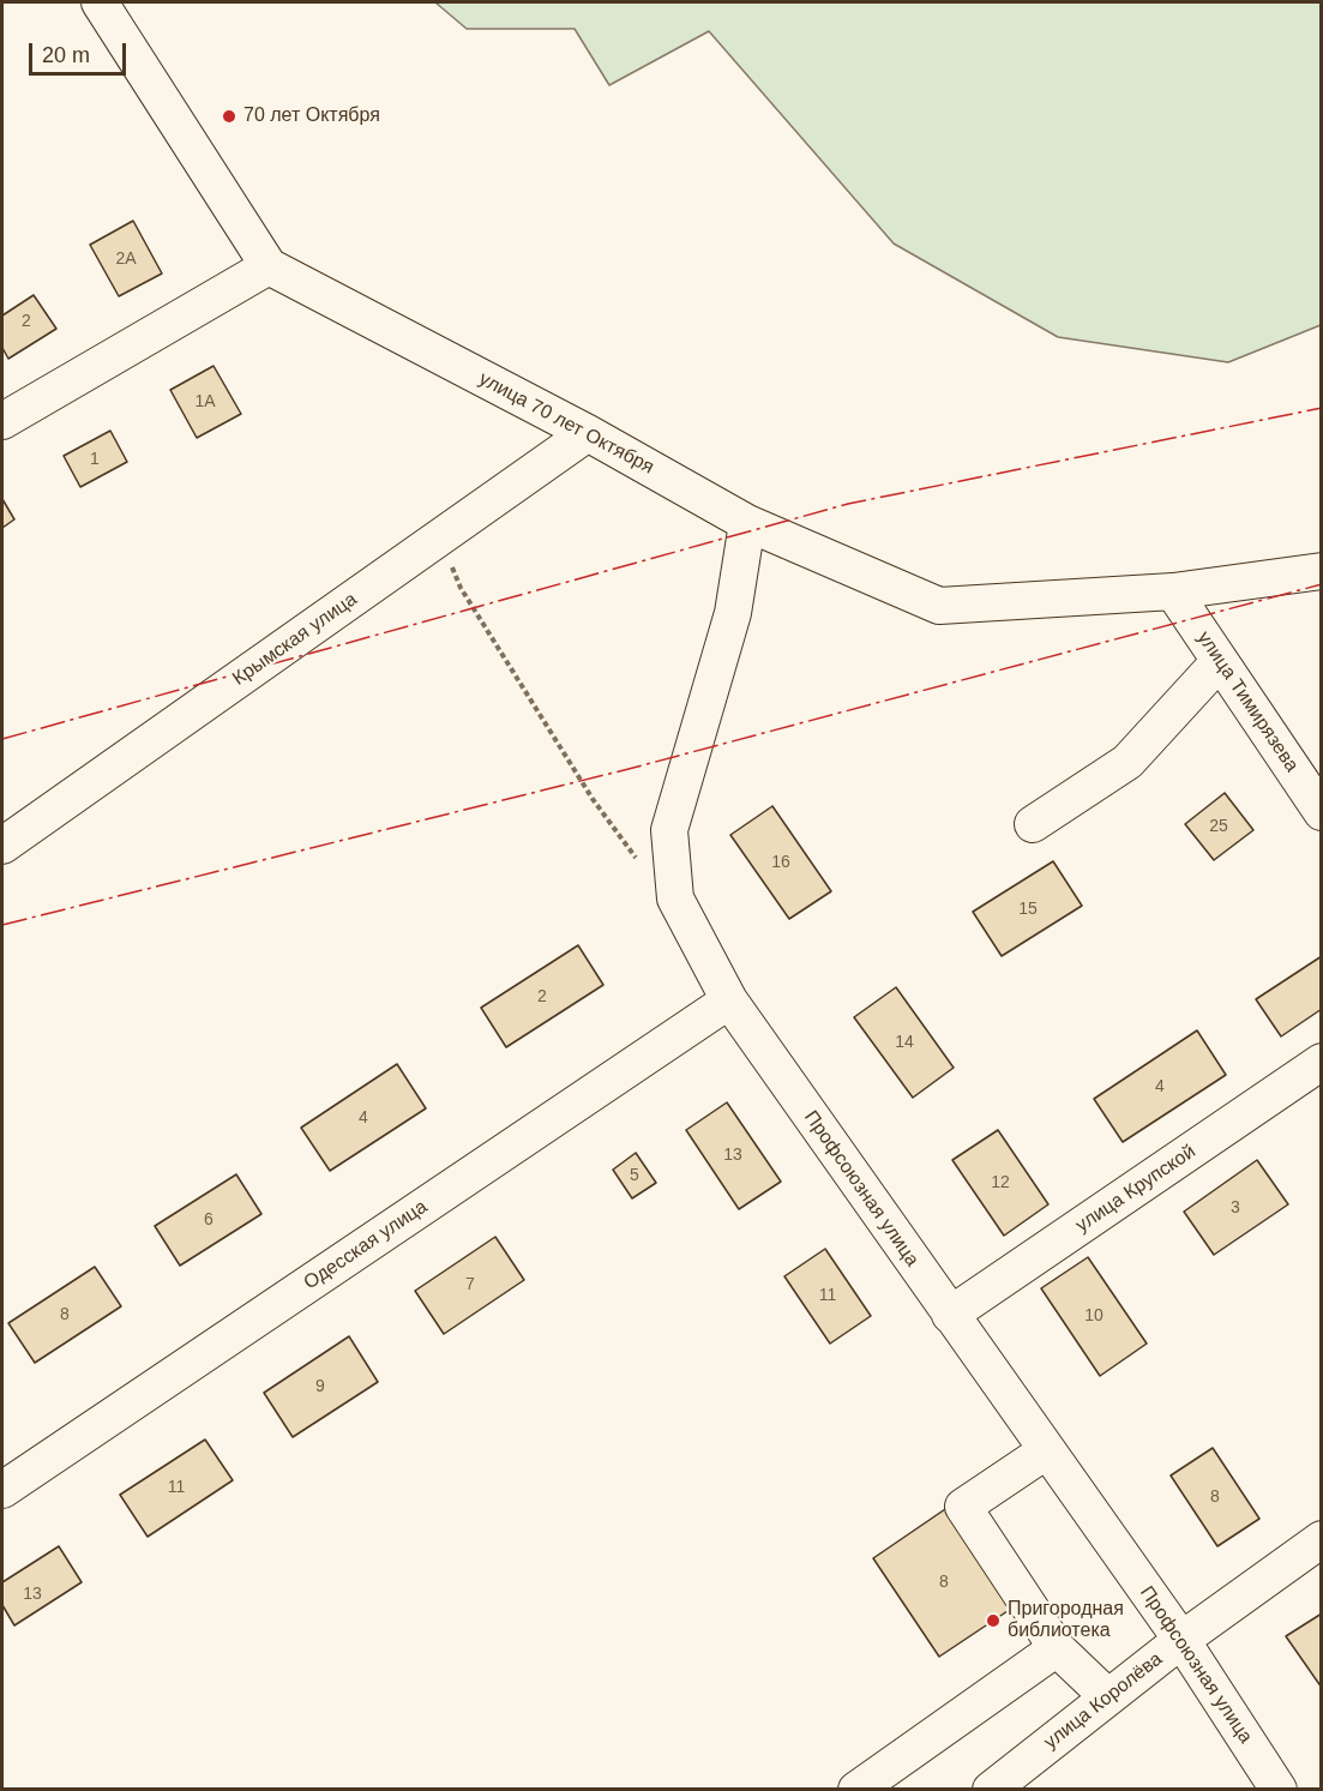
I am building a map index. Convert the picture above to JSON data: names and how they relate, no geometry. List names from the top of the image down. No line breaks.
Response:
{"streets":{"street":["улица 70 лет Октября","Крымская улица","улица Тимирязева","Профсоюзная улица","улица Крупской","Одесская улица","улица Королёва"]},"crossings":[["улица 70 лет Октября","Крымская улица"],["улица 70 лет Октября","улица Тимирязева"],["улица 70 лет Октября","Профсоюзная улица"],["Профсоюзная улица","улица Крупской"],["Профсоюзная улица","Одесская улица"],["Профсоюзная улица","улица Королёва"]],"places":["70 лет Октября","Пригородная библиотека"],"house_numbers":["2А","2","1А","1","25","16","15","2","14","4","4","13","5","12","3","6","7","11","8","10","9","11","8","8","13"],"scale_bar":"20 m"}
